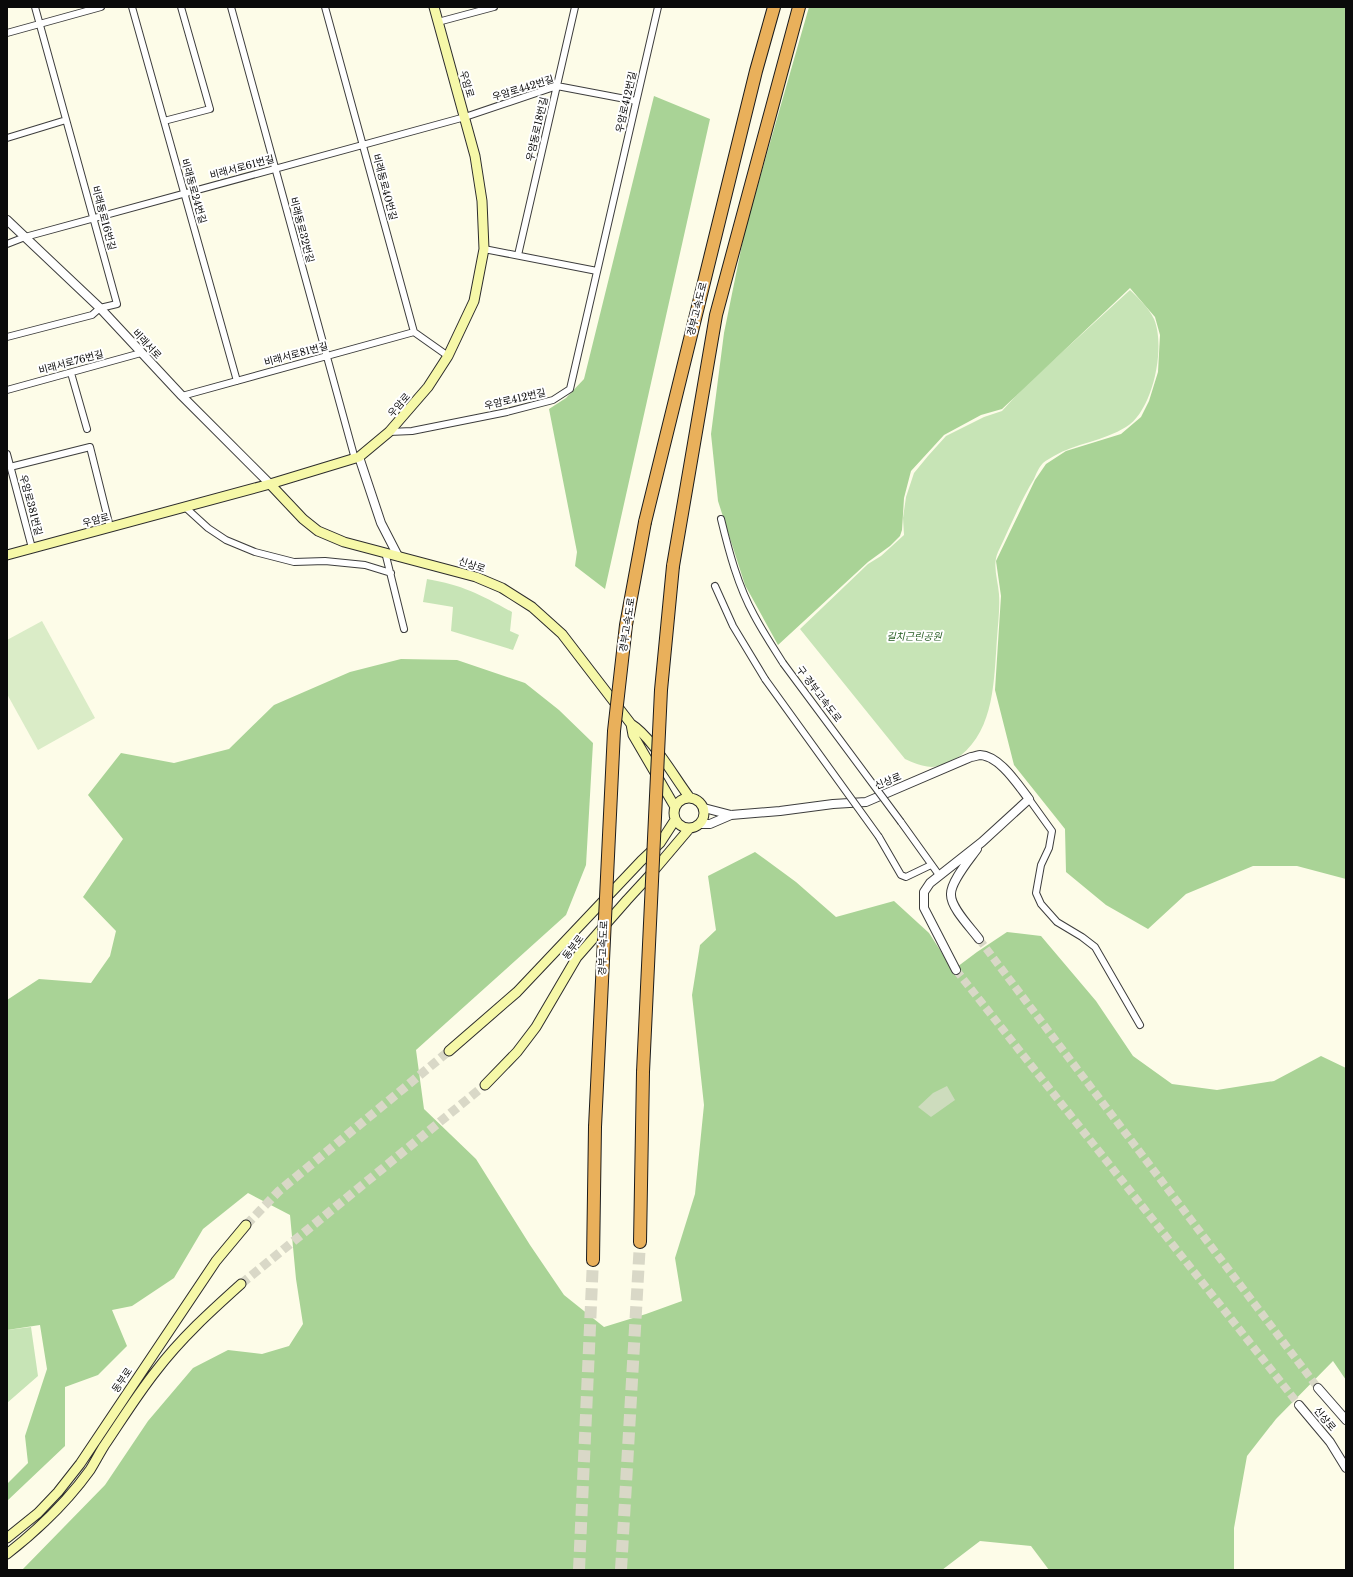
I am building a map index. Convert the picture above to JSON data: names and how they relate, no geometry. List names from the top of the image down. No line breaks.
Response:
{"streets":{"highway":["경부고속도로"],"main road":["우암로","신상로","동부로"],"street":["우암로442번길","우암로412번길","우암동로18번길","비래서로61번길","비래동로40번길","비래동로24번길","비래동로16번길","비래동로32번길","비래서로","비래서로81번길","비래서로76번길","우암로381번길","구 경부고속도로"]},"crossings":[["우암로","우암로442번길"],["우암로","우암로412번길"],["우암로","비래서로61번길"],["우암로","비래동로32번길"],["우암로","비래서로"],["우암로","우암로381번길"],["우암로","신상로"],["우암로442번길","우암로412번길"],["우암로442번길","우암동로18번길"],["우암로442번길","비래서로61번길"],["비래서로61번길","비래동로40번길"],["비래서로61번길","비래동로24번길"],["비래서로61번길","비래동로16번길"],["비래서로61번길","비래동로32번길"],["비래서로61번길","비래서로"],["비래동로40번길","비래서로81번길"],["비래동로24번길","비래서로81번길"],["비래동로16번길","비래서로"],["비래동로32번길","비래서로81번길"],["비래서로","비래서로81번길"],["비래서로","비래서로76번길"],["비래서로","신상로"]],"parks":["길치근린공원"]}
